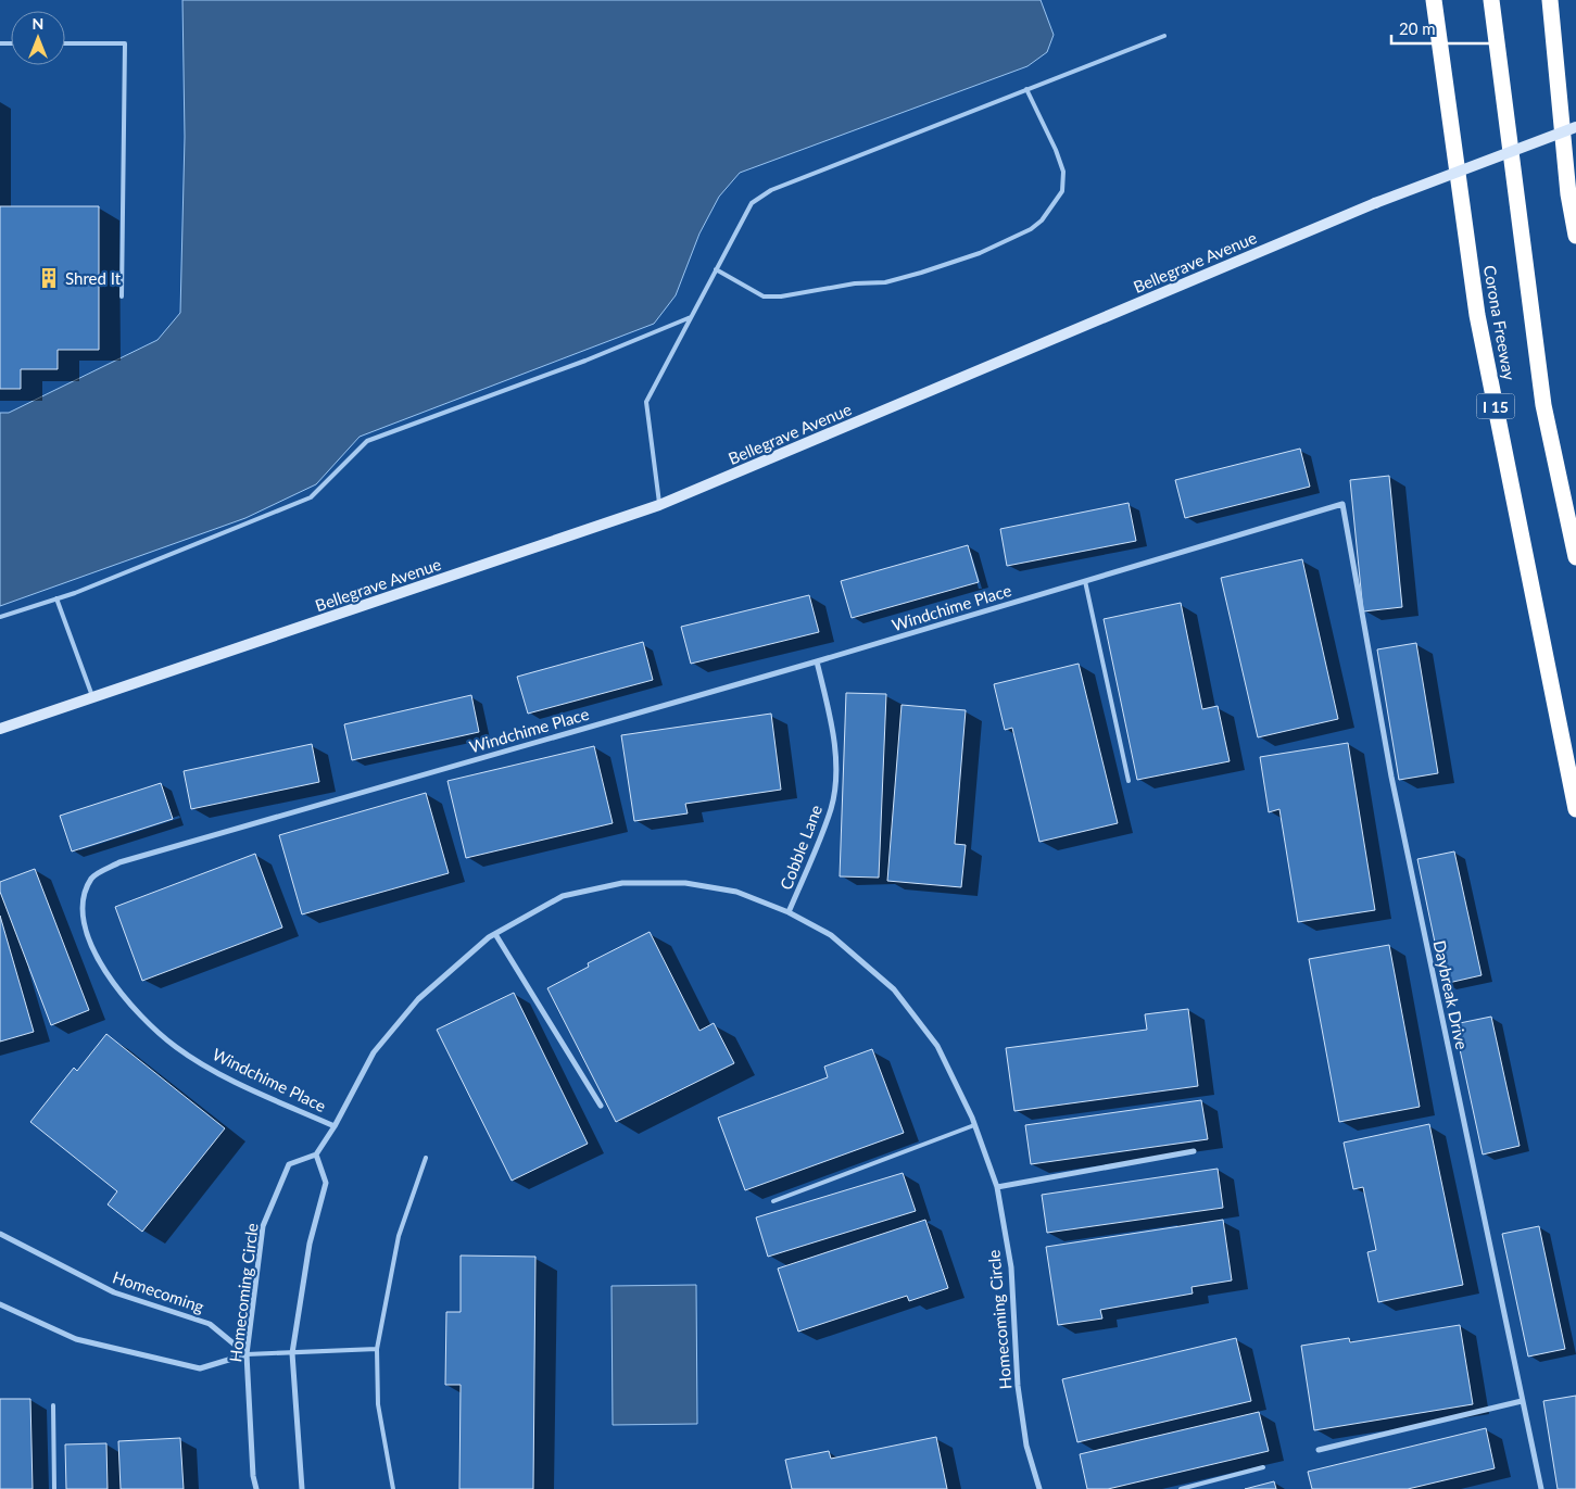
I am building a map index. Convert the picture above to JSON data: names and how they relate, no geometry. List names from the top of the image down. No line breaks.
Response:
{"streets":{"highway":["Corona Freeway","I 15"],"main road":["Bellegrave Avenue"],"street":["Windchime Place","Cobble Lane","Daybreak Drive","Homecoming","Homecoming Circle"]},"crossings":[["Windchime Place","Cobble Lane"],["Windchime Place","Daybreak Drive"],["Windchime Place","Homecoming Circle"],["Cobble Lane","Homecoming Circle"],["Homecoming","Homecoming Circle"]],"places":{"building":["Shred It"]},"scale_bar":"20 m","north":"top"}
